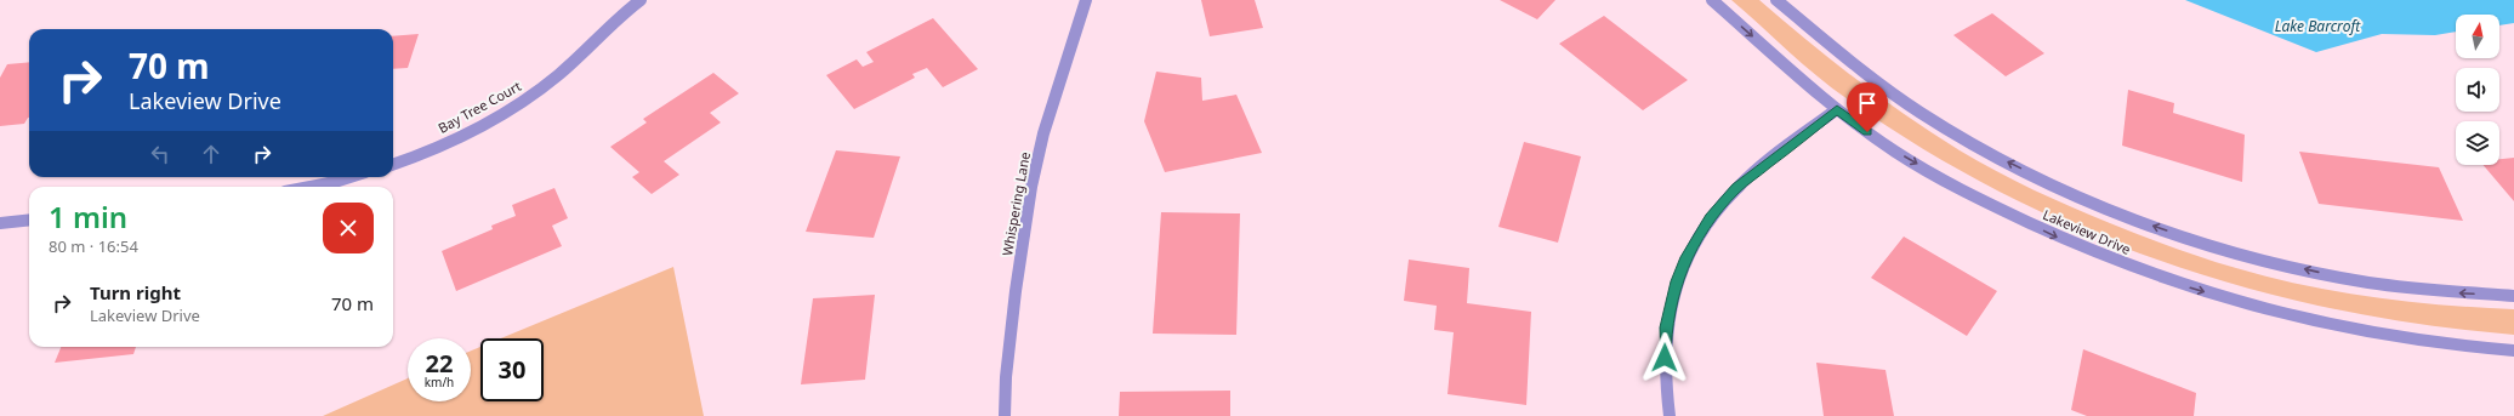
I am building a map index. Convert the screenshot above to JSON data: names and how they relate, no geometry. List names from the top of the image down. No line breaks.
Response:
{"streets":{"street":["Bay Tree Court","Whispering Lane","Lakeview Drive"]},"water":["Lake Barcroft"],"north":"top","page":{"turn":["70 m","Lakeview Drive"],"heading":["1 min","80 m · 16:54"],"list":[{"name":"Turn right","note":"Lakeview Drive","value":"70 m"}],"speed":"22 km/h","limit":"30"}}
